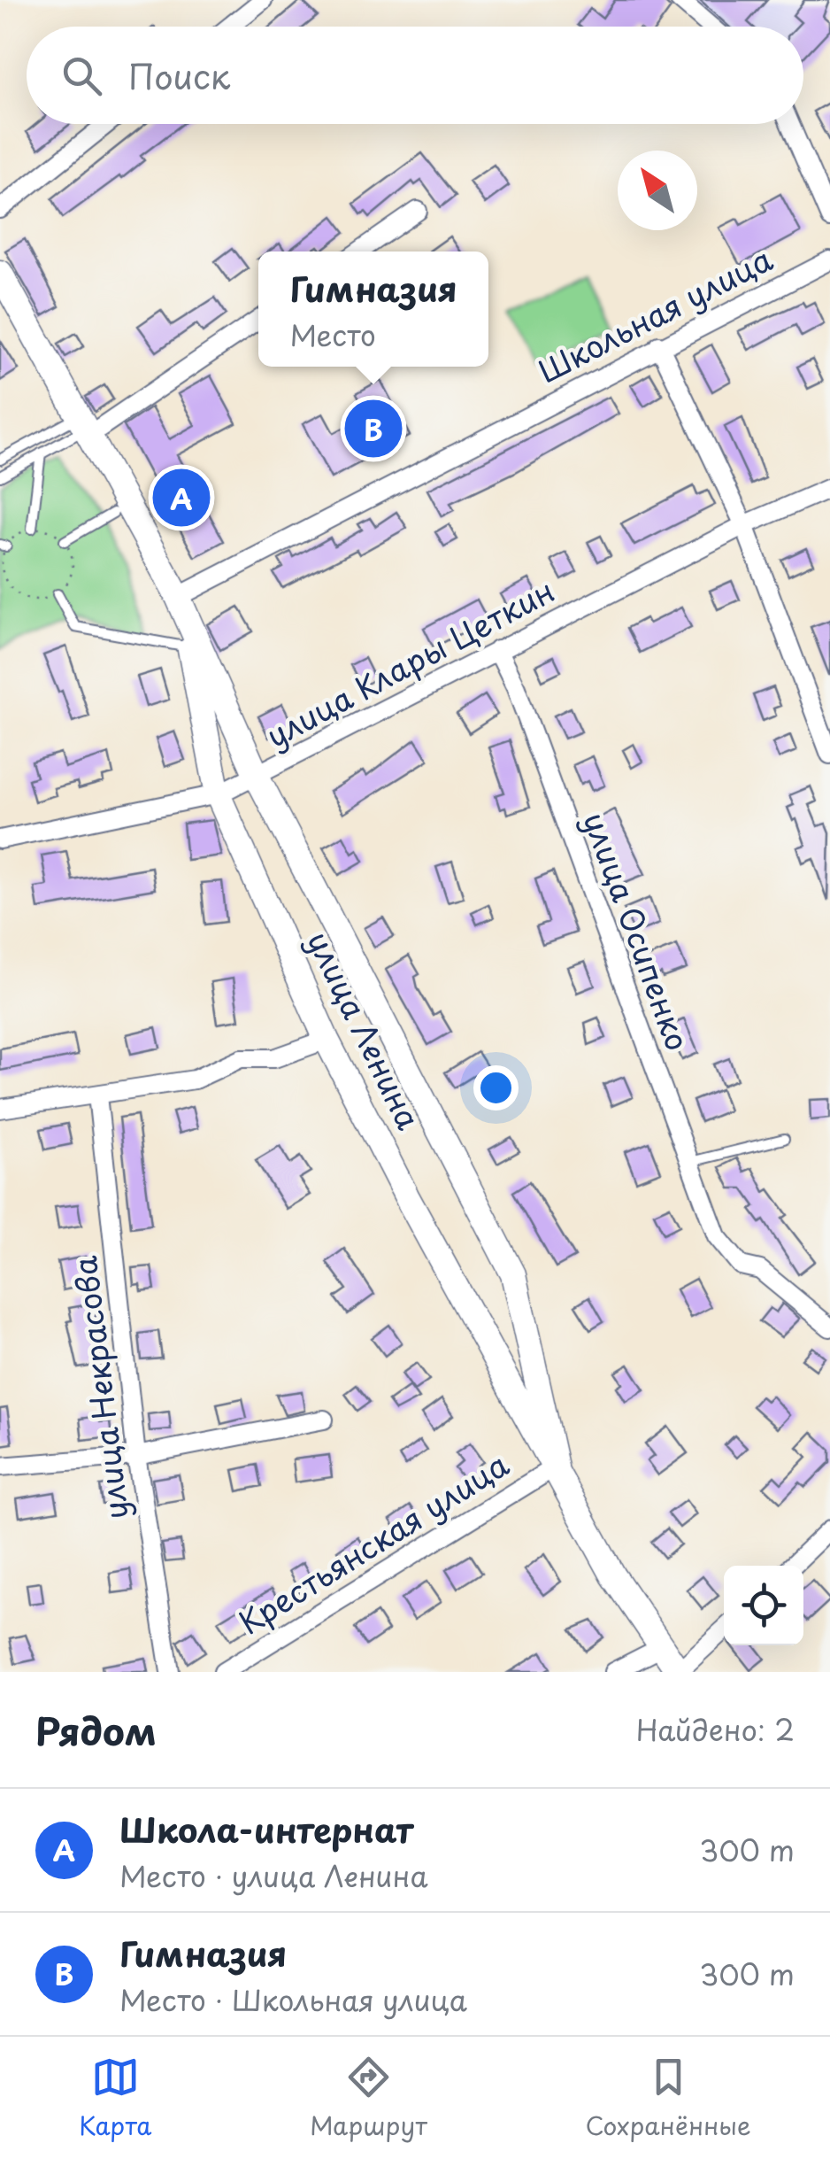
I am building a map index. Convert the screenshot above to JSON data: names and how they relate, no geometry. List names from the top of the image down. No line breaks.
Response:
{"streets":{"main road":["улица Ленина"],"street":["Школьная улица","улица Клары Цеткин","улица Осипенко","улица Некрасова","Крестьянская улица"]},"crossings":[["Школьная улица","улица Ленина"],["улица Клары Цеткин","улица Осипенко"],["улица Клары Цеткин","улица Ленина"],["улица Ленина","Крестьянская улица"]],"north":"top left","page":{"search":"Поиск","popup":["Гимназия","Место"],"pins":["B","A"],"heading":["Рядом","Найдено: 2"],"list":[{"mark":"A","name":"Школа-интернат","note":"Место · улица Ленина","value":"300 m"},{"mark":"B","name":"Гимназия","note":"Место · Школьная улица","value":"300 m"}],"nav":["Карта","Маршрут","Сохранённые"]}}
